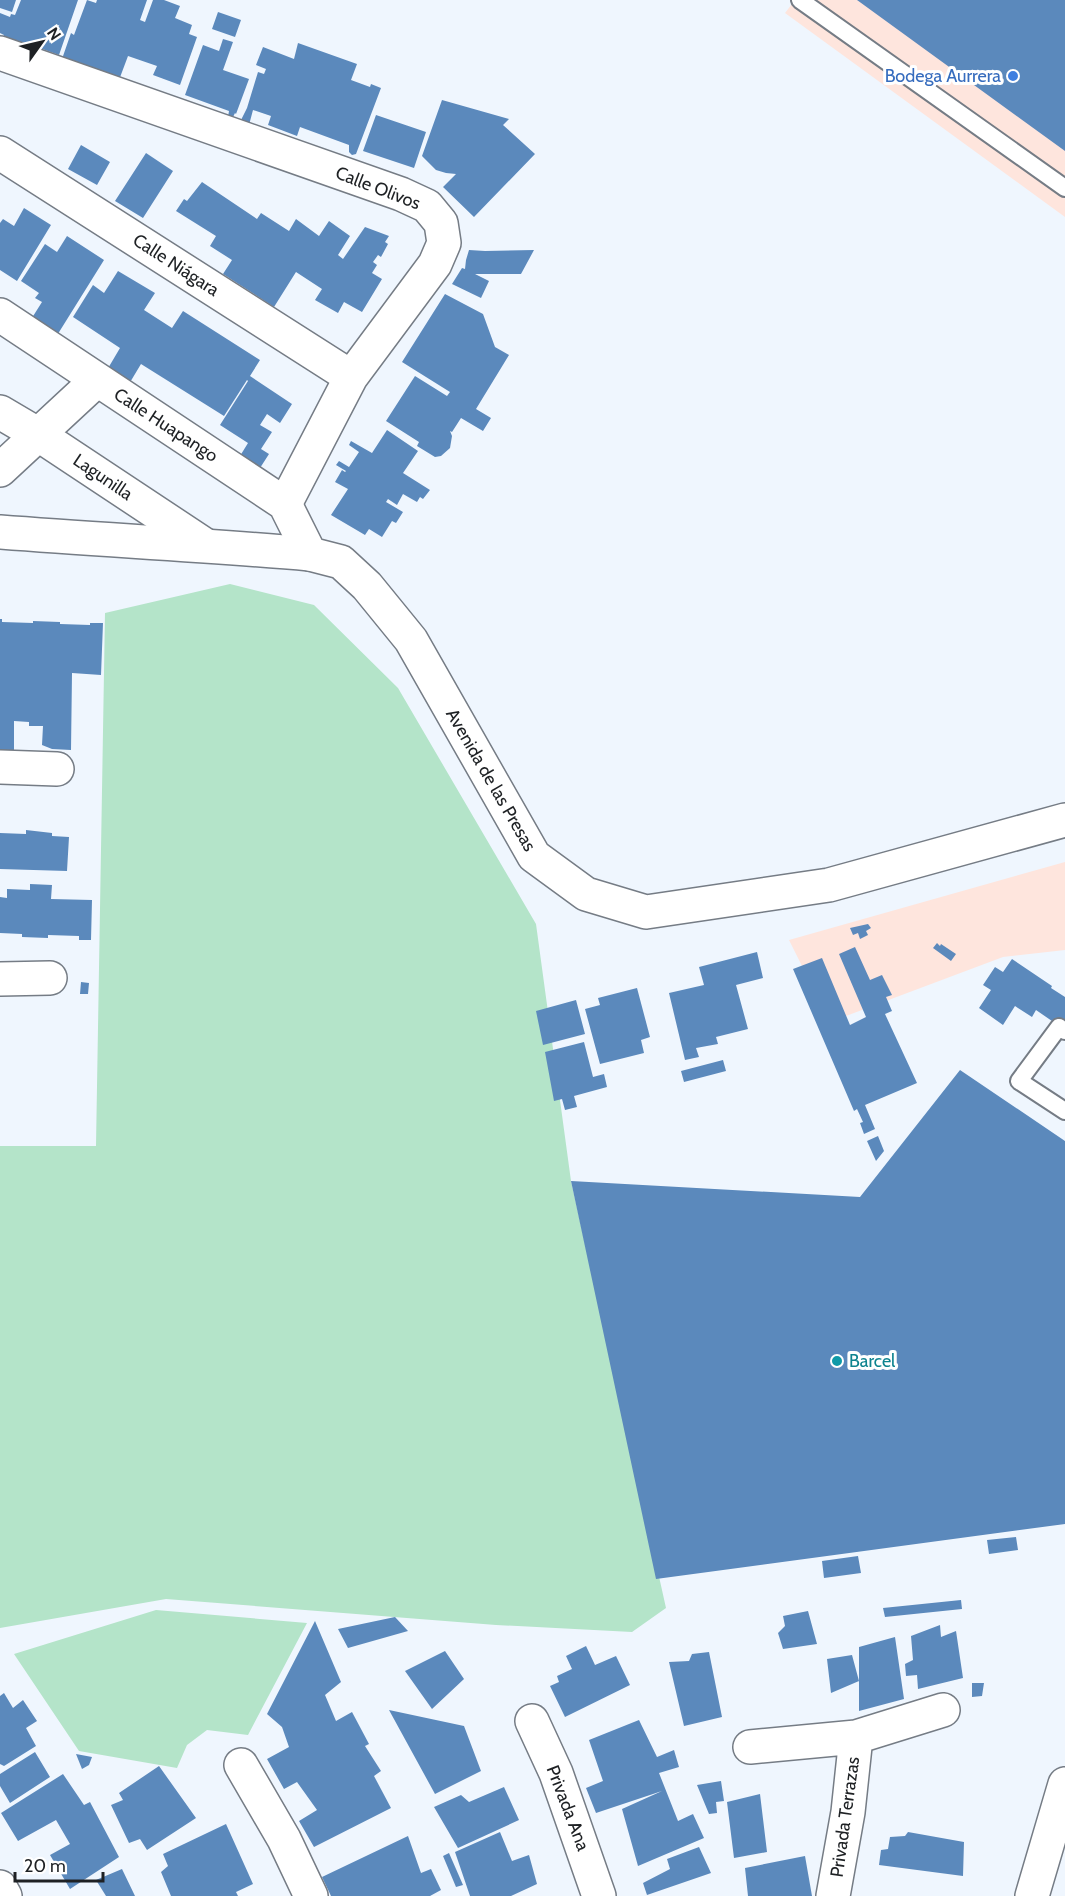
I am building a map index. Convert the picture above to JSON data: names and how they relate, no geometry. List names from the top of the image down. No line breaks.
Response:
{"streets":{"street":["Calle Olivos","Calle Niágara","Calle Huapango","Lagunilla","Avenida de las Presas","Privada Ana","Privada Terrazas"]},"crossings":[["Calle Olivos","Calle Niágara"],["Calle Olivos","Calle Huapango"],["Lagunilla","Avenida de las Presas"]],"places":["Bodega Aurrera","Barcel"],"scale_bar":"20 m","north":"top right"}
